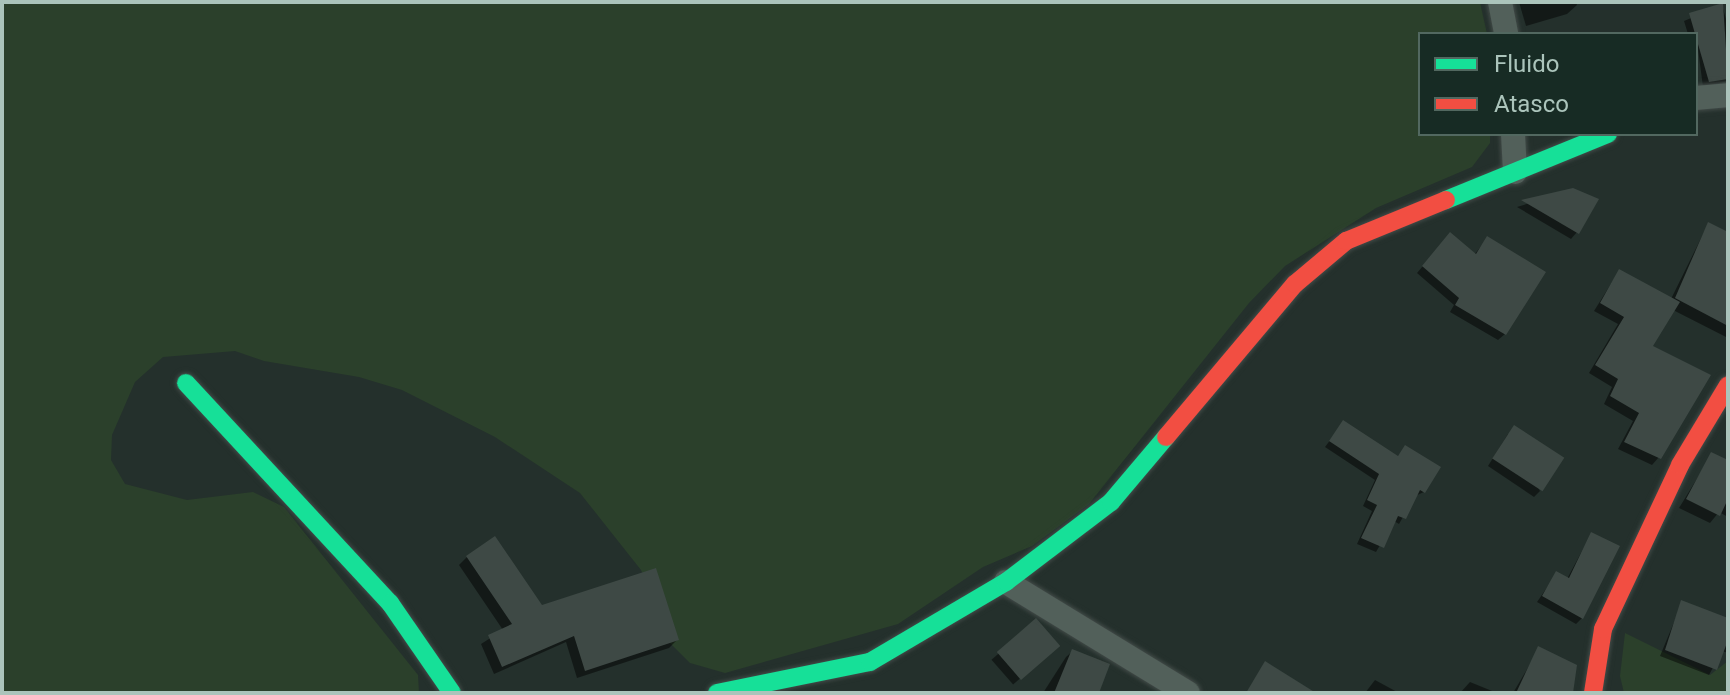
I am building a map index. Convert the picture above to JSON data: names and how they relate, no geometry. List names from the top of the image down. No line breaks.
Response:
{"legend":["Fluido","Atasco"]}
